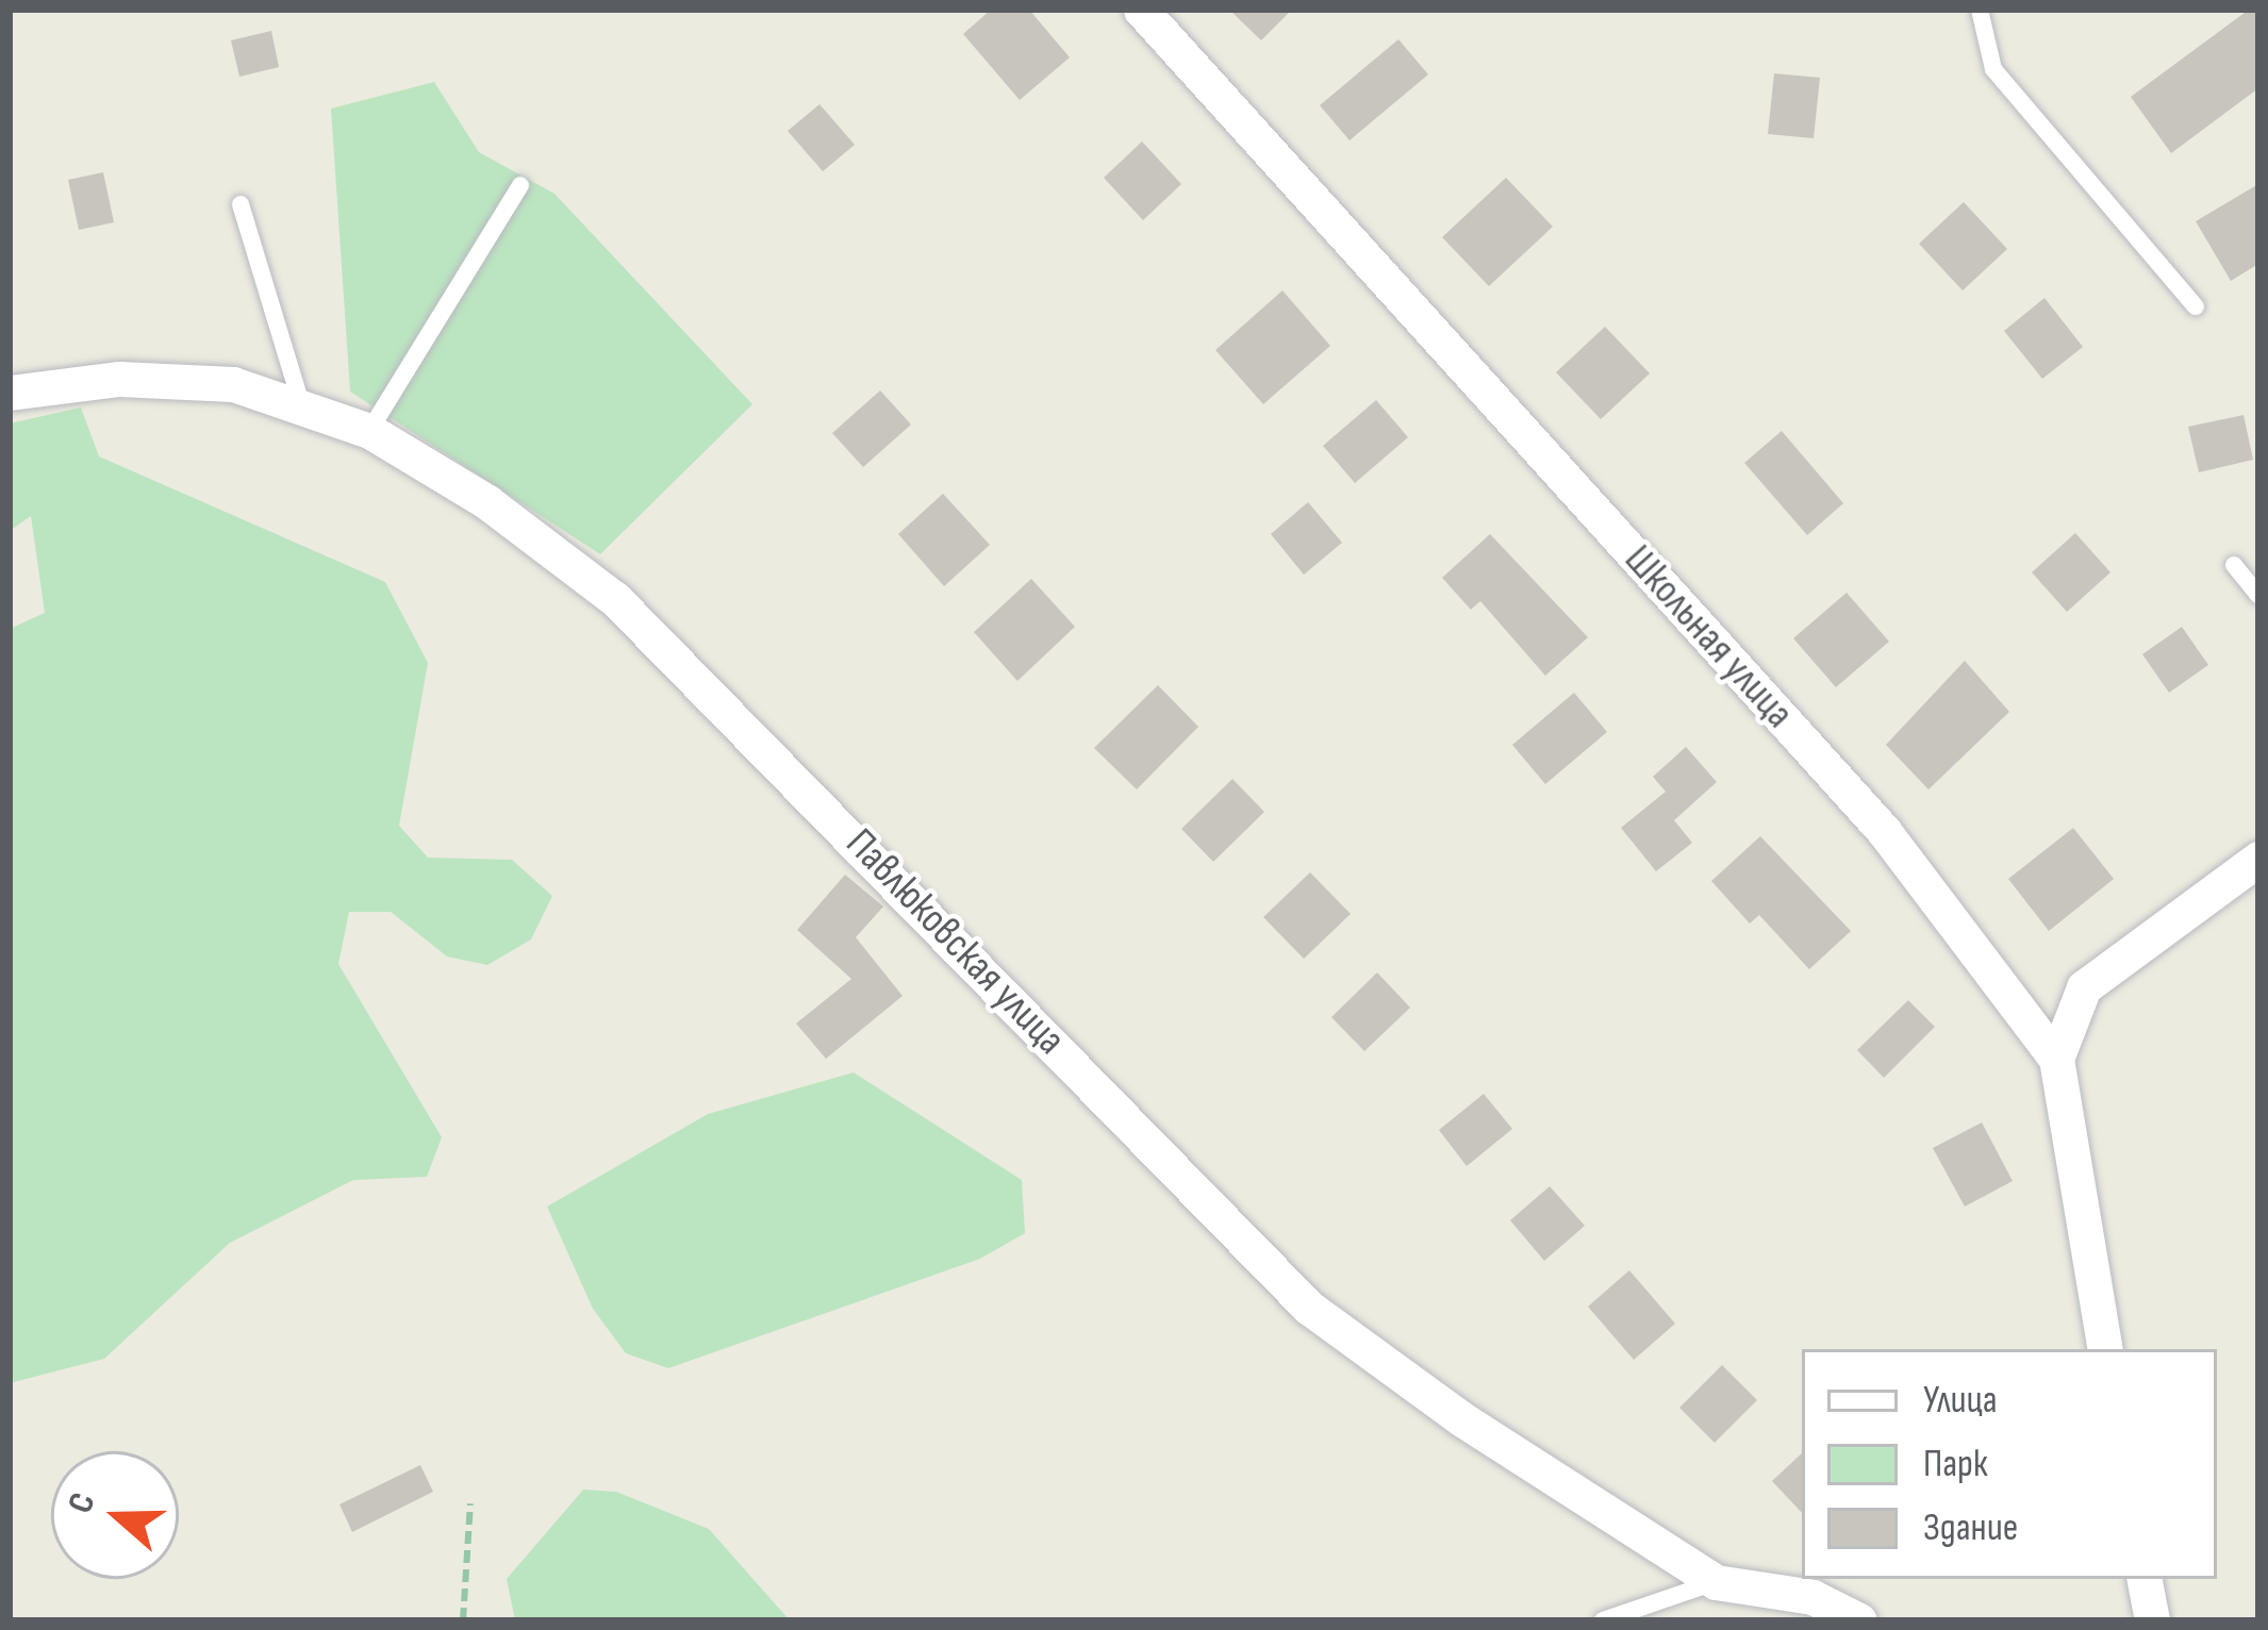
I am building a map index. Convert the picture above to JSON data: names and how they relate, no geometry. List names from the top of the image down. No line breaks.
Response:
{"streets":{"street":["Школьная улица","Павлюковская улица"]},"legend":["Улица","Парк","Здание"],"north":"left"}
